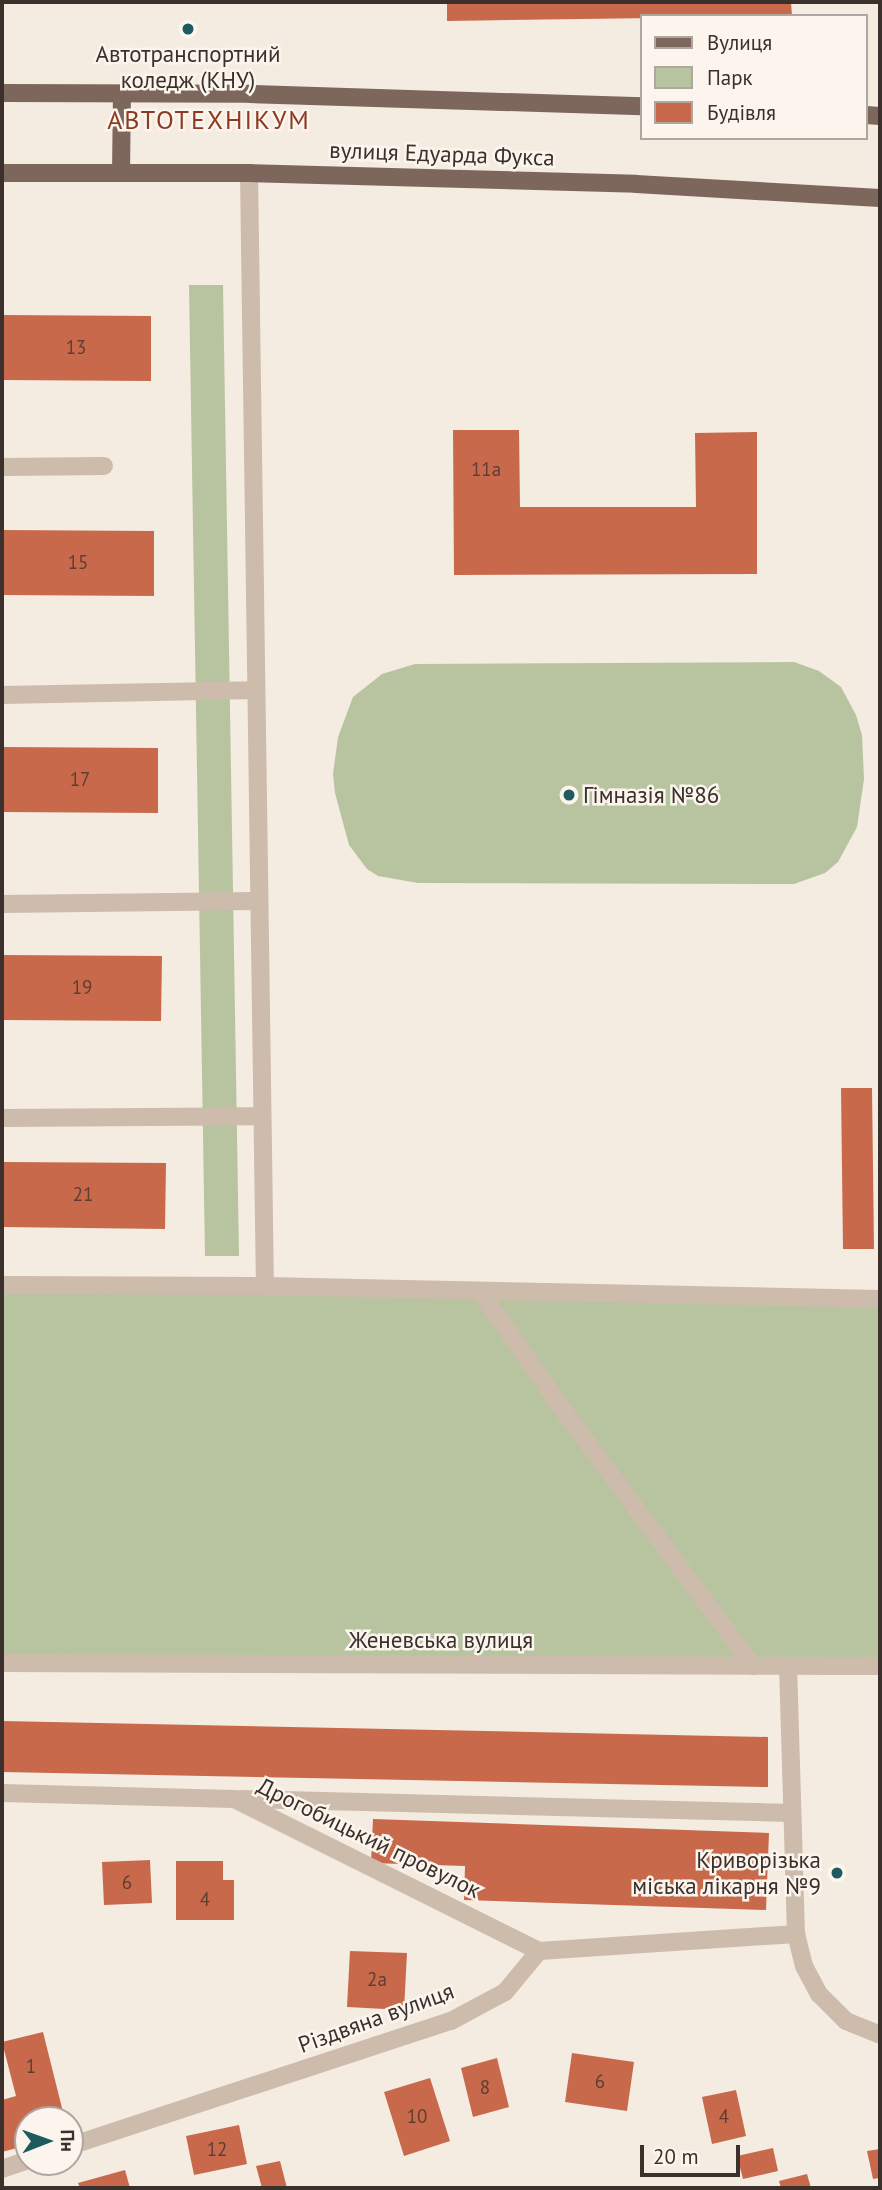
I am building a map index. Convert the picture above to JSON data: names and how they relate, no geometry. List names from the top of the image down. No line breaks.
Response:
{"streets":{"main road":["вулиця Едуарда Фукса"],"street":["Женевська вулиця","Дрогобицький провулок","Різдвяна вулиця"]},"crossings":[["Дрогобицький провулок","Різдвяна вулиця"]],"districts":["АВТОТЕХНІКУМ"],"places":["Автотранспортний коледж (КНУ)","Гімназія №86","Криворізька міська лікарня №9"],"house_numbers":["13","11а","15","17","19","21","6","4","2а","1","6","8","10","4","12"],"legend":["Вулиця","Парк","Будівля"],"scale_bar":"20 m","north":"right"}
